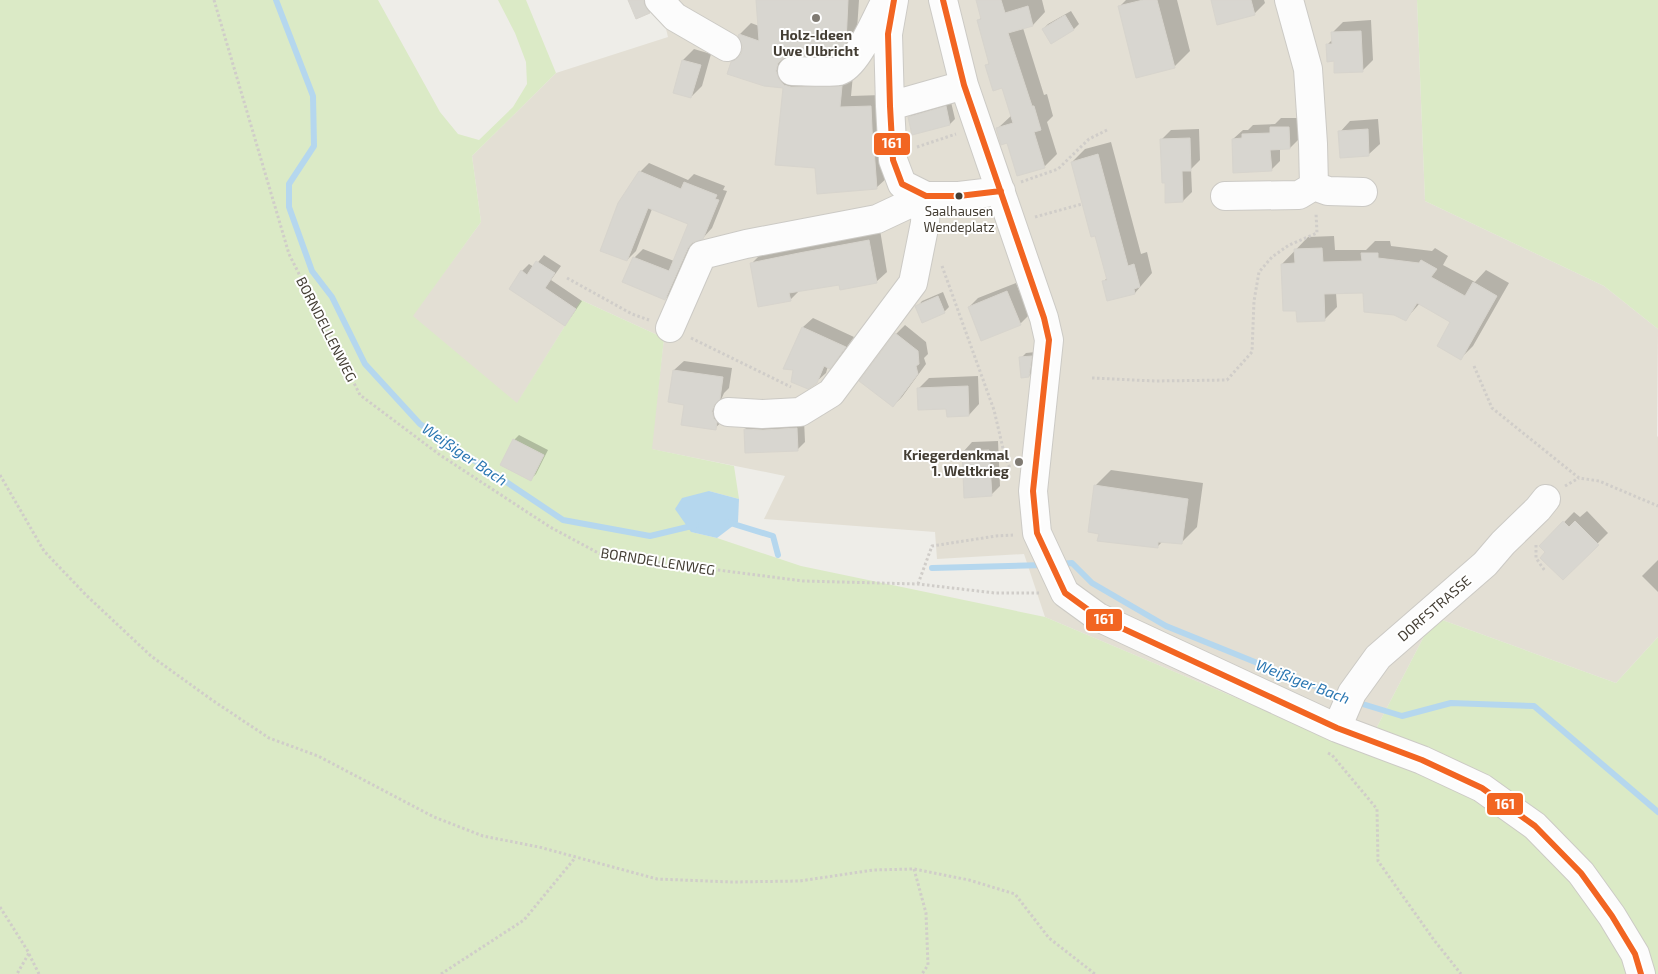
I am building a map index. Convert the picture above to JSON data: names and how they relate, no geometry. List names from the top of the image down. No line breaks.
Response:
{"streets":{"street":["DORFSTRASSE"],"path":["BORNDELLENWEG"]},"water":["Weißiger Bach"],"places":["Holz-Ideen Uwe Ulbricht","Saalhausen Wendeplatz","Kriegerdenkmal 1. Weltkrieg"],"lines":["transit line 161"]}
